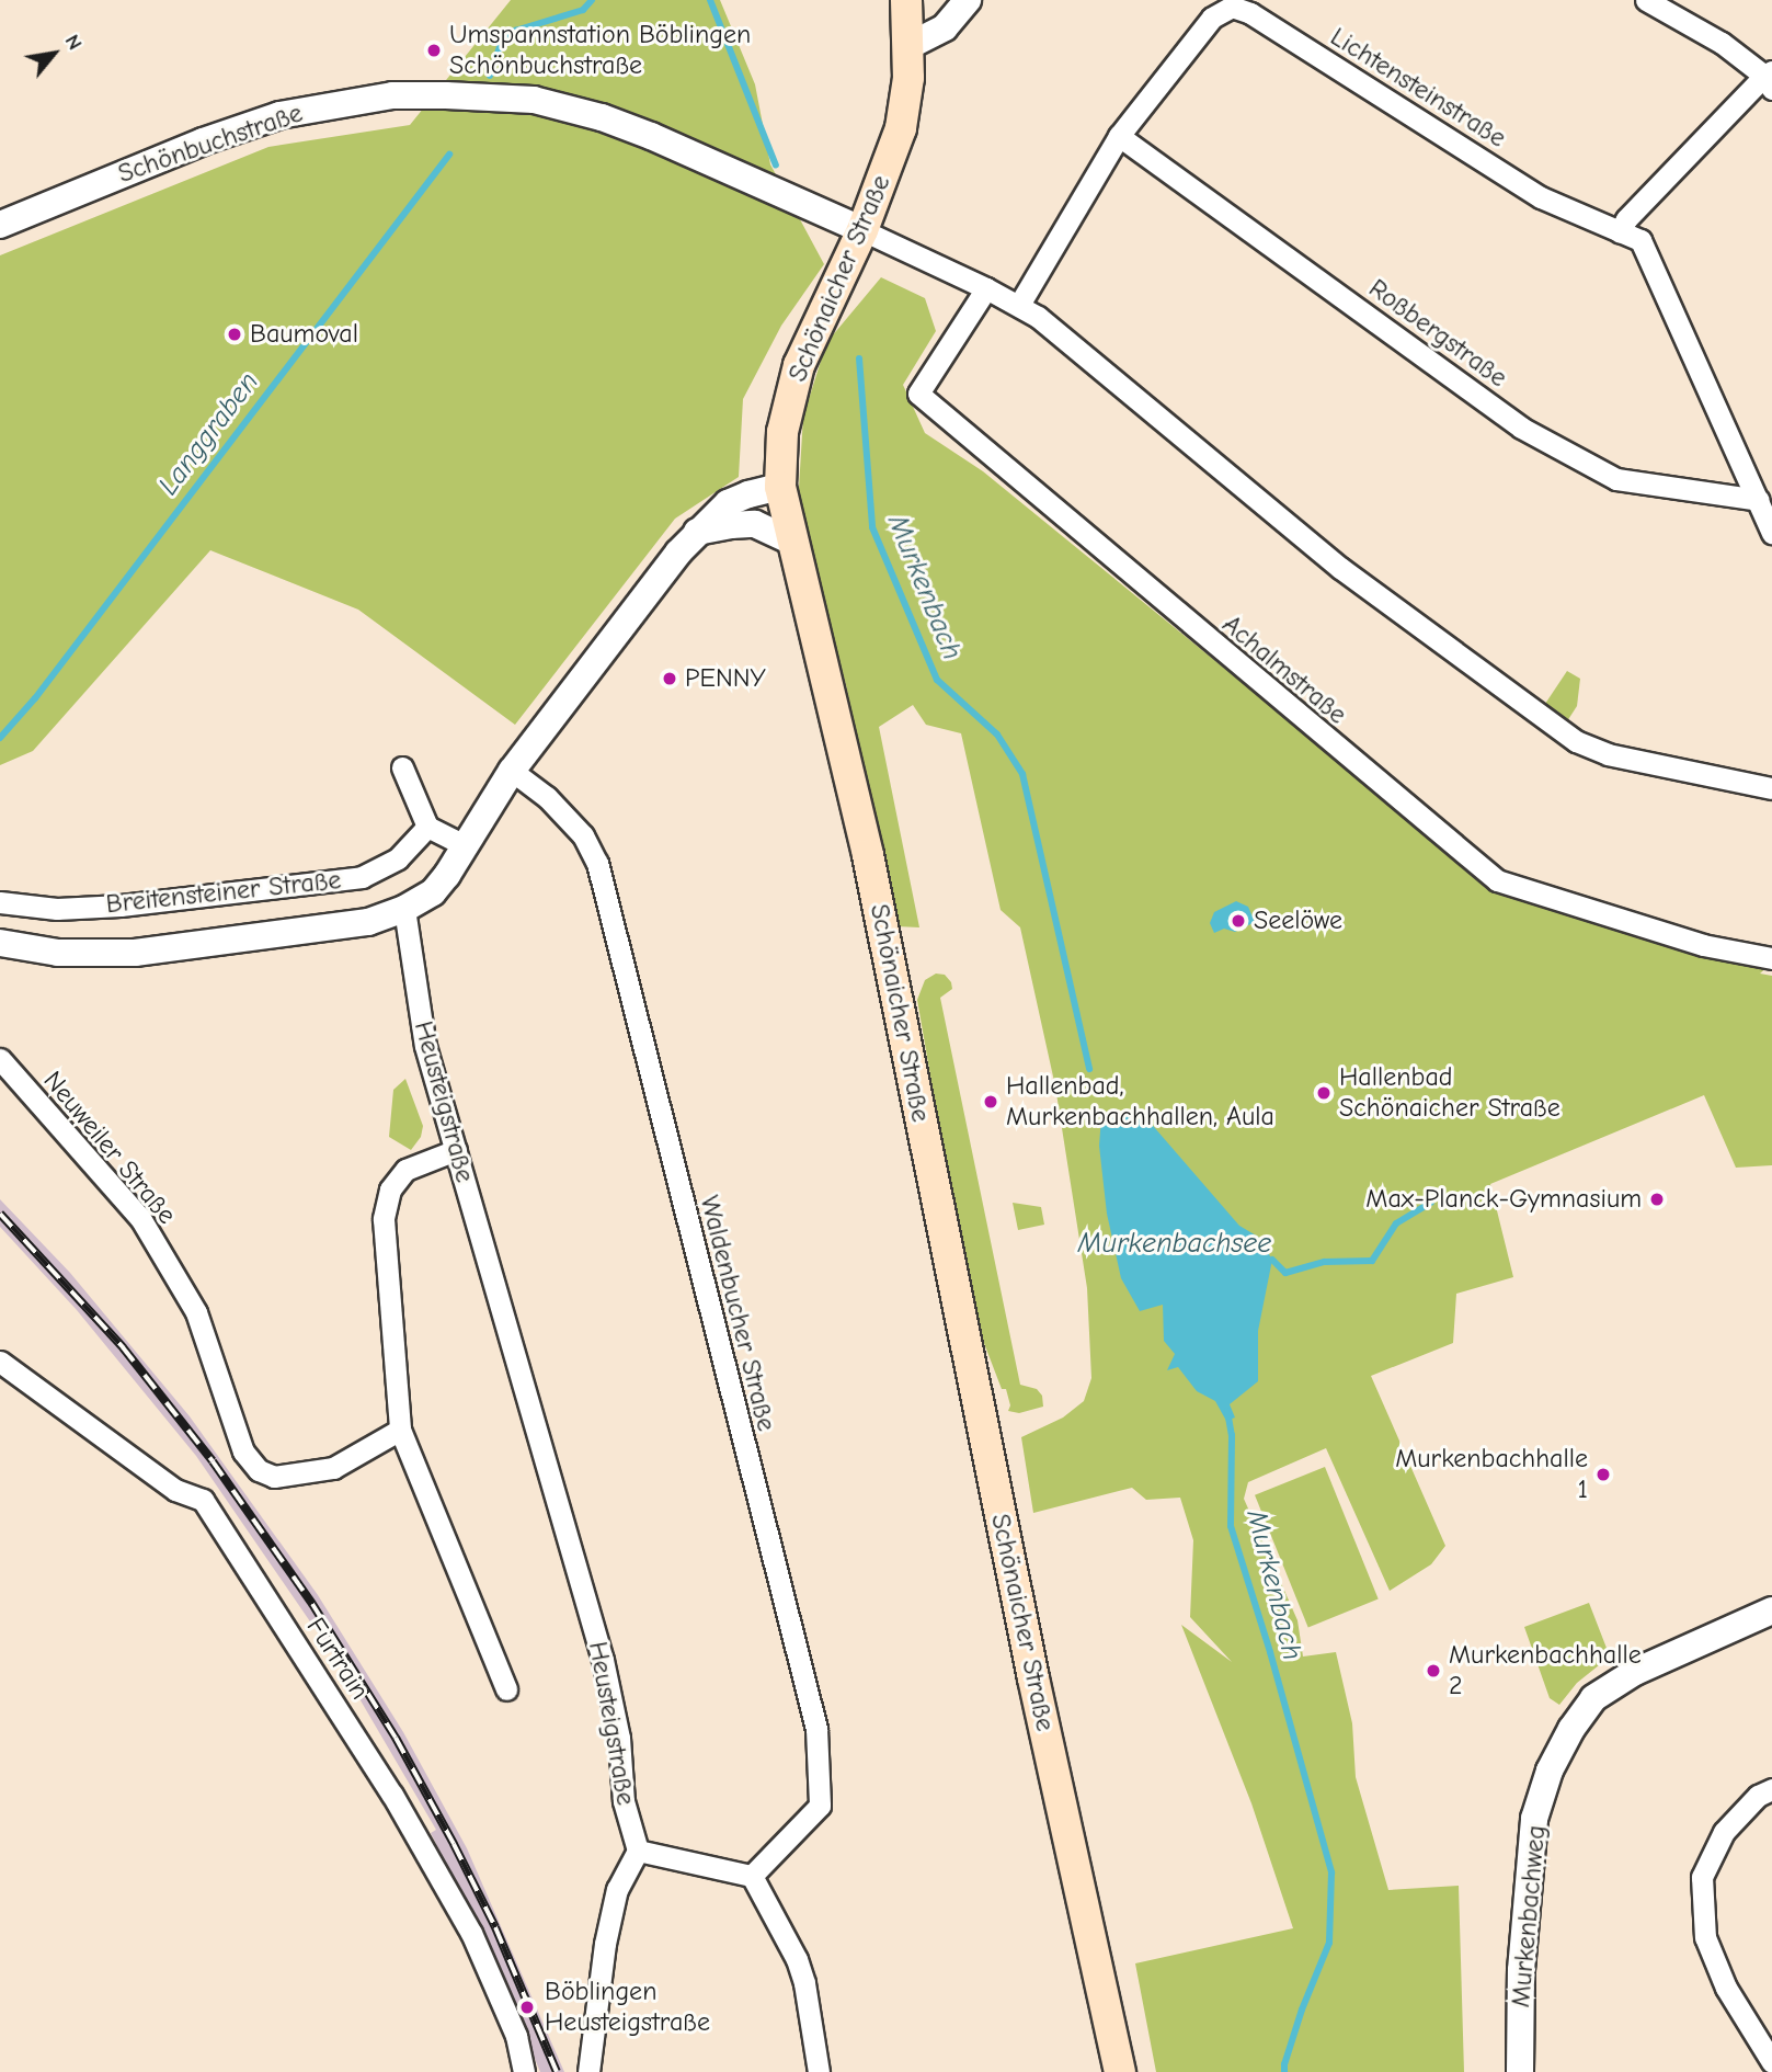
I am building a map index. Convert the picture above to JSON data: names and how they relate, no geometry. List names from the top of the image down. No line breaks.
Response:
{"streets":{"main road":["Schönaicher Straße"],"street":["Lichtensteinstraße","Schönbuchstraße","Roßbergstraße","Achalmstraße","Breitensteiner Straße","Heusteigstraße","Neuweiler Straße","Waldenbucher Straße","Furtrain","Murkenbachweg"]},"crossings":[["Lichtensteinstraße","Roßbergstraße"],["Schönbuchstraße","Schönaicher Straße"],["Breitensteiner Straße","Heusteigstraße"]],"water":["Langgraben","Murkenbach","Murkenbachsee"],"places":["Umspannstation Böblingen Schönbuchstraße","Baumoval","PENNY","Seelöwe","Hallenbad Schönaicher Straße","Hallenbad, Murkenbachhallen, Aula","Max-Planck-Gymnasium","Murkenbachhalle 1","Murkenbachhalle 2","Böblingen Heusteigstraße"],"north":"top right"}
